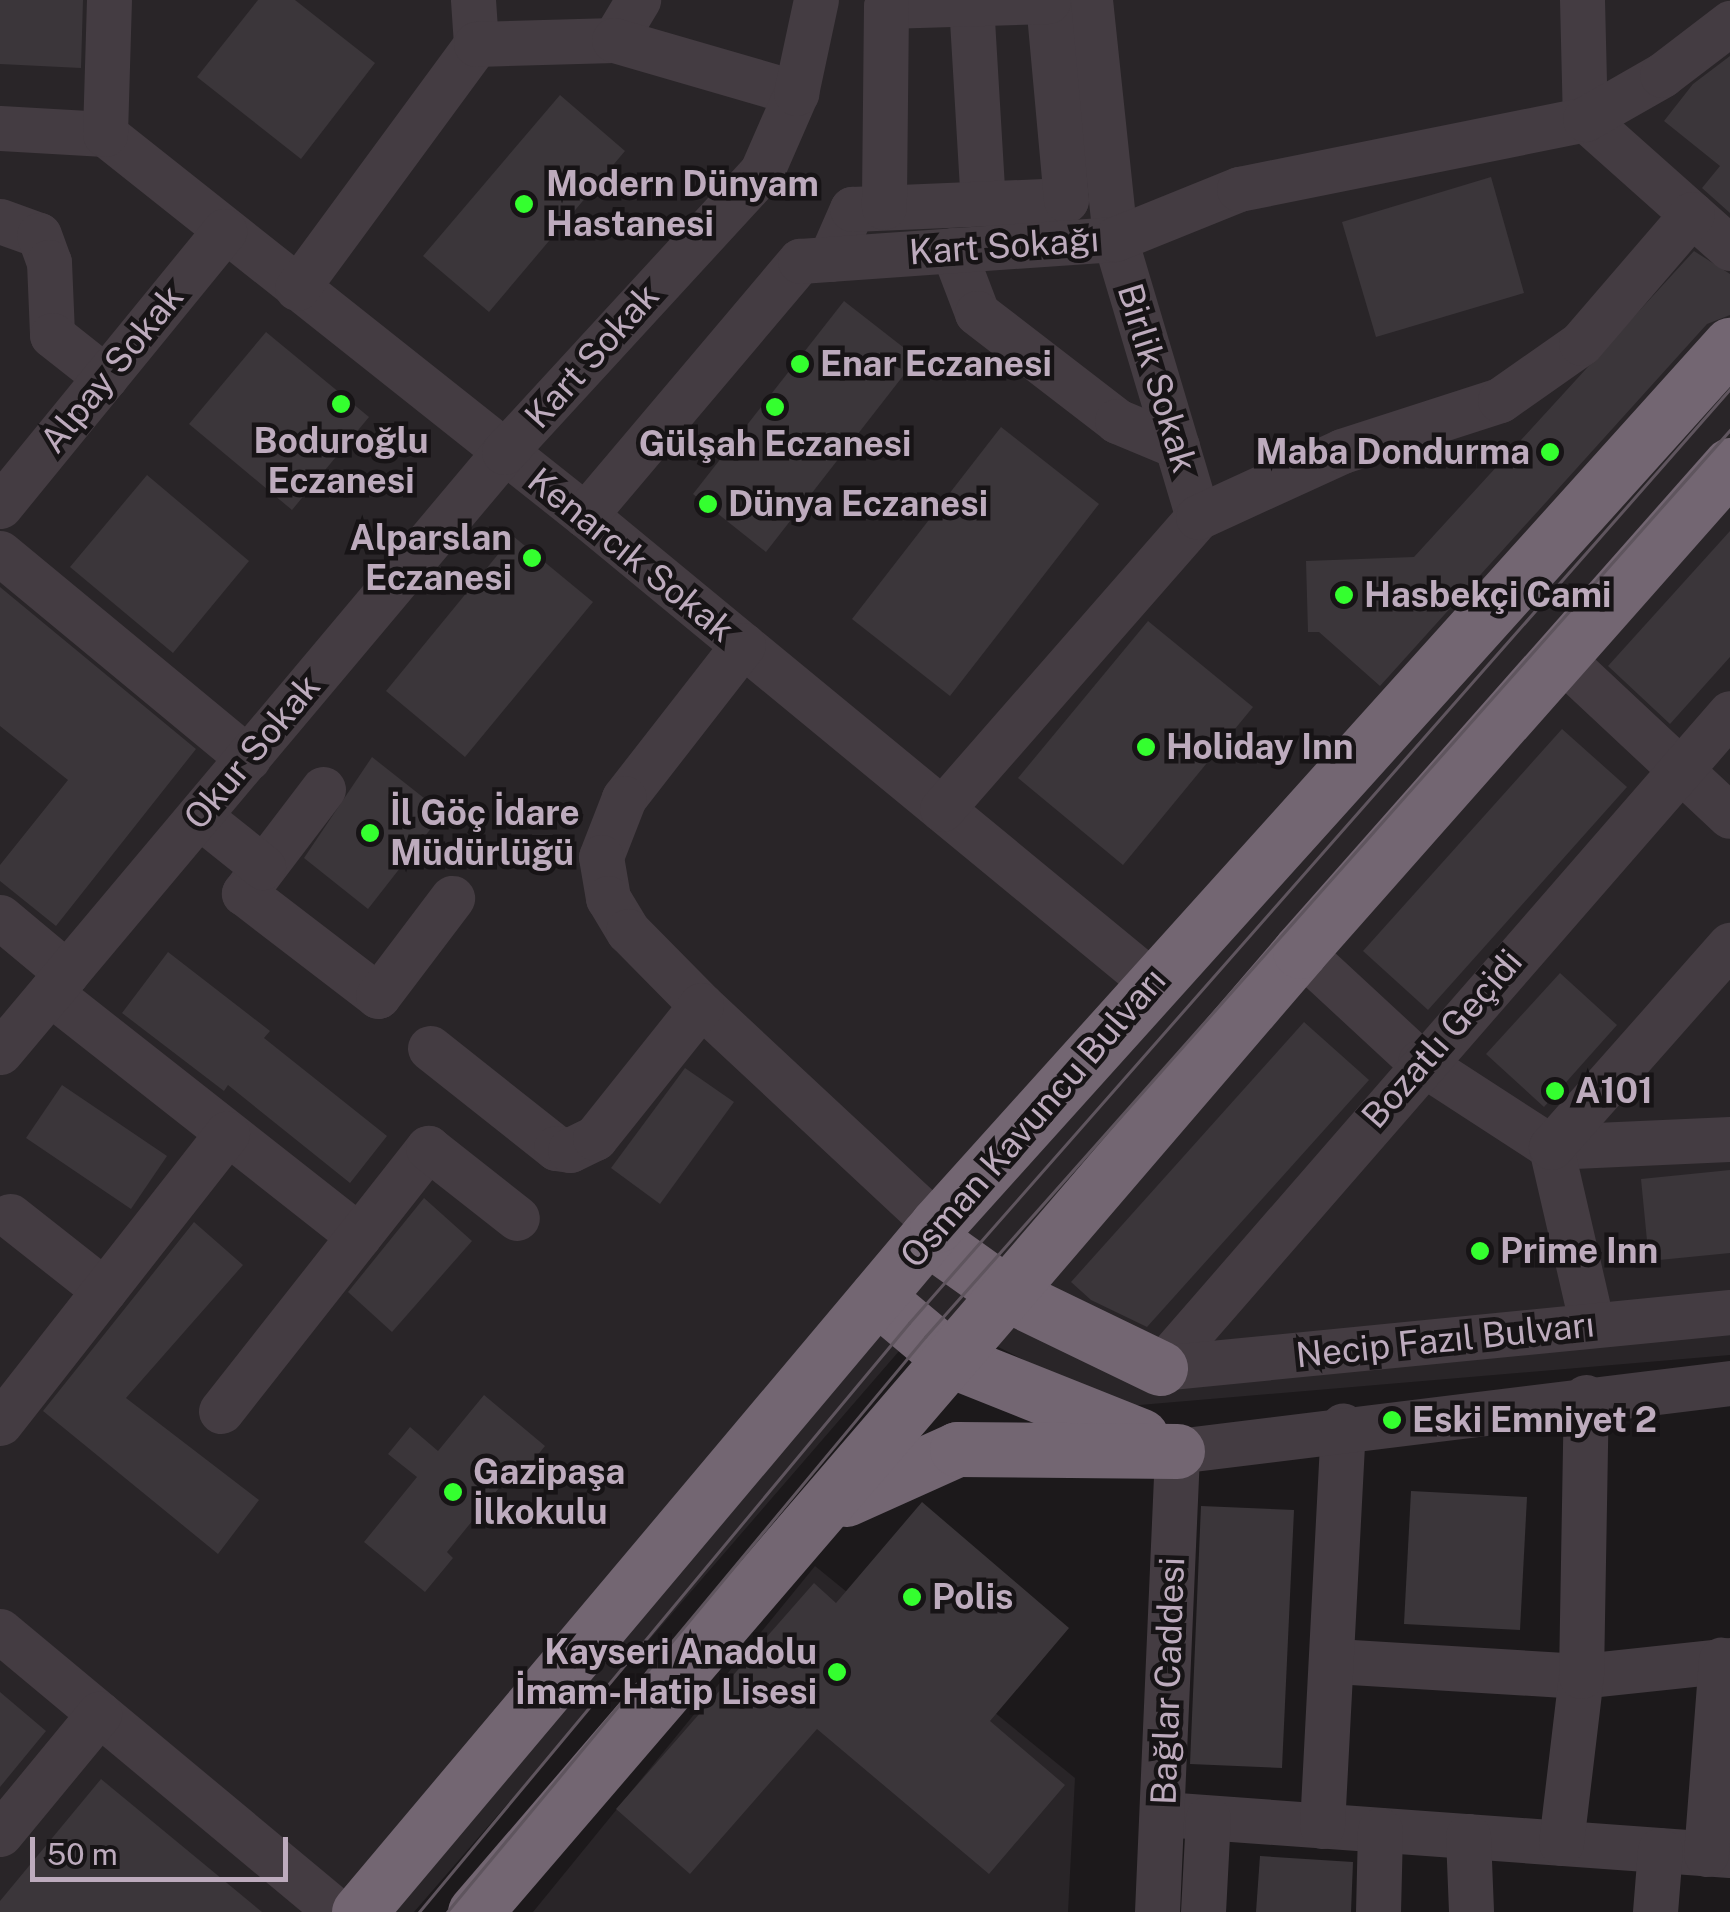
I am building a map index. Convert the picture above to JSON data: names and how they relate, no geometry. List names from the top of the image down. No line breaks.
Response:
{"streets":{"highway":["Osman Kavuncu Bulvarı"],"street":["Kart Sokağı","Kart Sokak","Alpay Sokak","Birlik Sokak","Kenarcık Sokak","Okur Sokak","Bozatlı Geçidi","Necip Fazıl Bulvarı","Bağlar Caddesi"]},"crossings":[["Kart Sokağı","Birlik Sokak"],["Kart Sokağı","Kenarcık Sokak"],["Kart Sokak","Kenarcık Sokak"],["Kart Sokak","Okur Sokak"],["Alpay Sokak","Kenarcık Sokak"],["Kenarcık Sokak","Okur Sokak"],["Kenarcık Sokak","Osman Kavuncu Bulvarı"],["Bozatlı Geçidi","Necip Fazıl Bulvarı"],["Necip Fazıl Bulvarı","Bağlar Caddesi"]],"places":["Modern Dünyam Hastanesi","Enar Eczanesi","Boduroğlu Eczanesi","Gülşah Eczanesi","Maba Dondurma","Dünya Eczanesi","Alparslan Eczanesi","Hasbekçi Cami","Holiday Inn","İl Göç İdare Müdürlüğü","A101","Prime Inn","Eski Emniyet 2","Gazipaşa İlkokulu","Polis","Kayseri Anadolu İmam-Hatip Lisesi"],"scale_bar":"50 m"}
